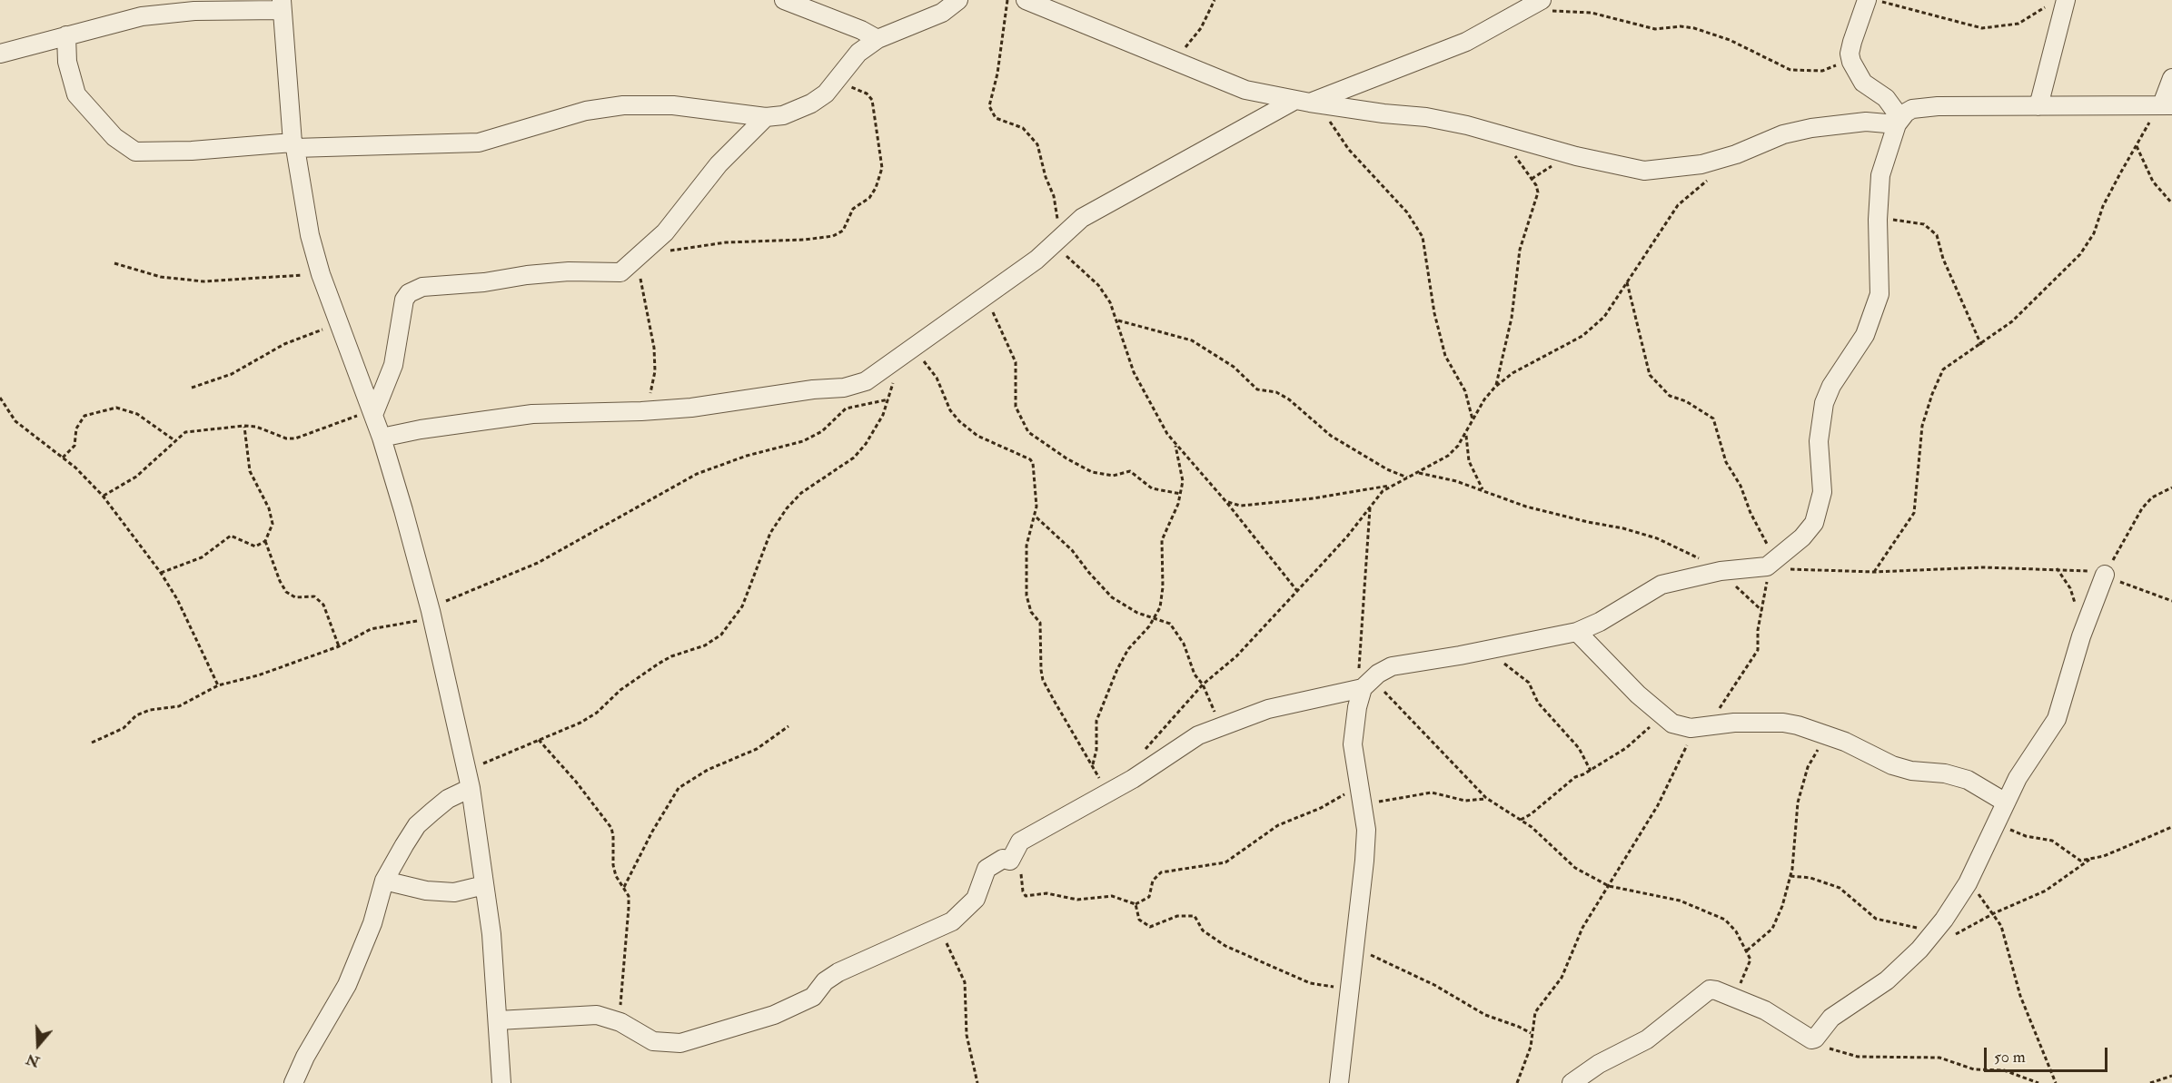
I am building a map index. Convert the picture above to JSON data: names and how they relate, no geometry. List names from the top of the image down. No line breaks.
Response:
{"scale_bar":"50 m","north":"bottom"}
